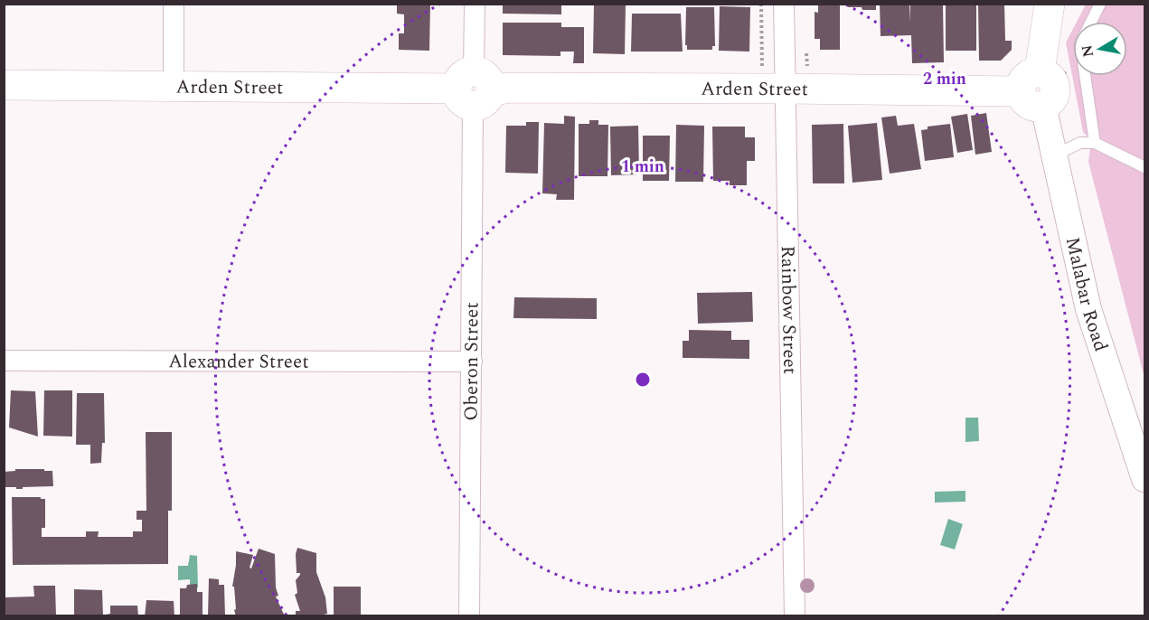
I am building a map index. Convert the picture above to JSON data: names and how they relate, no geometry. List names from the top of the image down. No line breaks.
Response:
{"streets":{"main road":["Arden Street","Malabar Road"],"street":["Rainbow Street","Alexander Street","Oberon Street"]},"crossings":[["Arden Street","Malabar Road"],["Arden Street","Rainbow Street"],["Arden Street","Oberon Street"],["Alexander Street","Oberon Street"]],"north":"left","rings":["2 min","1 min"]}
